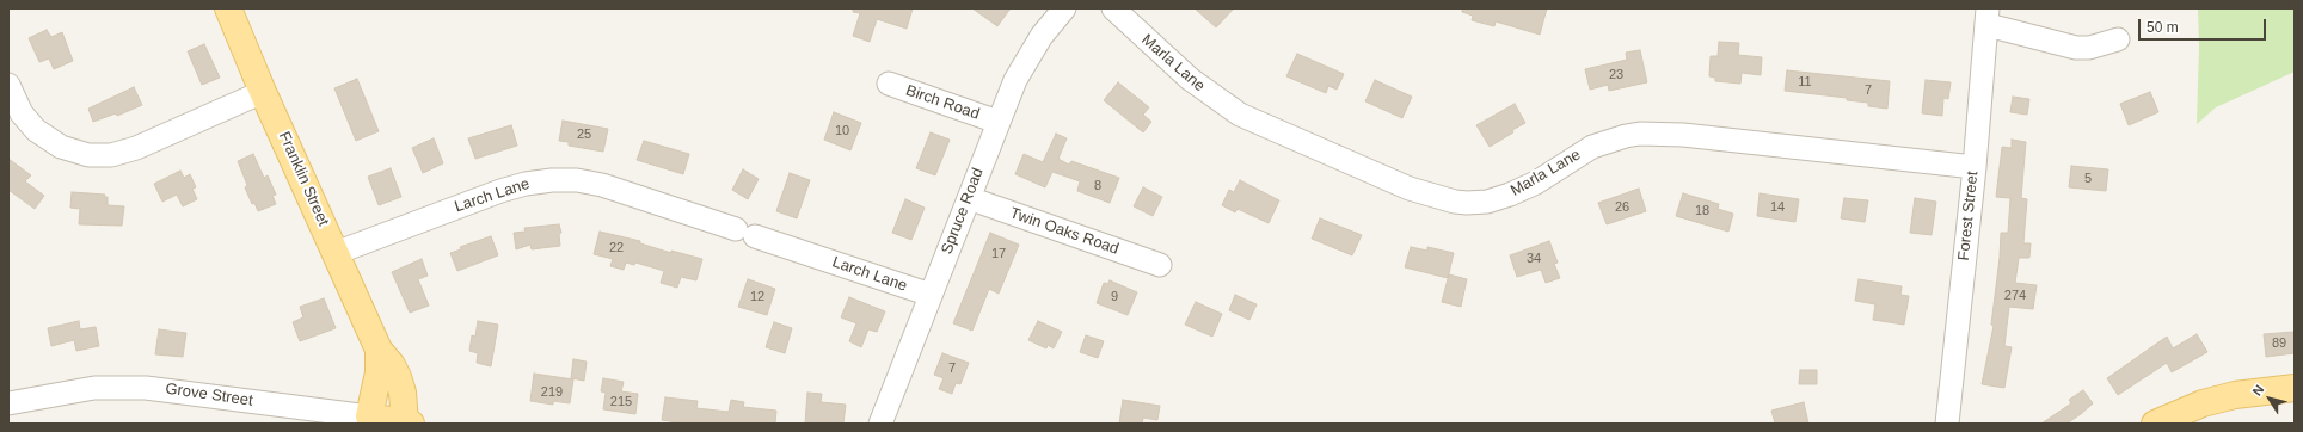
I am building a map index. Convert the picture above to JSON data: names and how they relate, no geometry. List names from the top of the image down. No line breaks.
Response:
{"streets":{"main road":["Franklin Street","Grove Street"],"street":["Marla Lane","Birch Road","Larch Lane","Spruce Road","Forest Street","Twin Oaks Road"]},"crossings":[["Marla Lane","Forest Street"],["Birch Road","Spruce Road"],["Franklin Street","Larch Lane"],["Franklin Street","Grove Street"],["Larch Lane","Spruce Road"],["Spruce Road","Twin Oaks Road"]],"house_numbers":["23","11","7","10","25","5","8","26","14","18","22","17","34","274","12","9","89","7","219","215"],"scale_bar":"50 m","north":"top left"}
